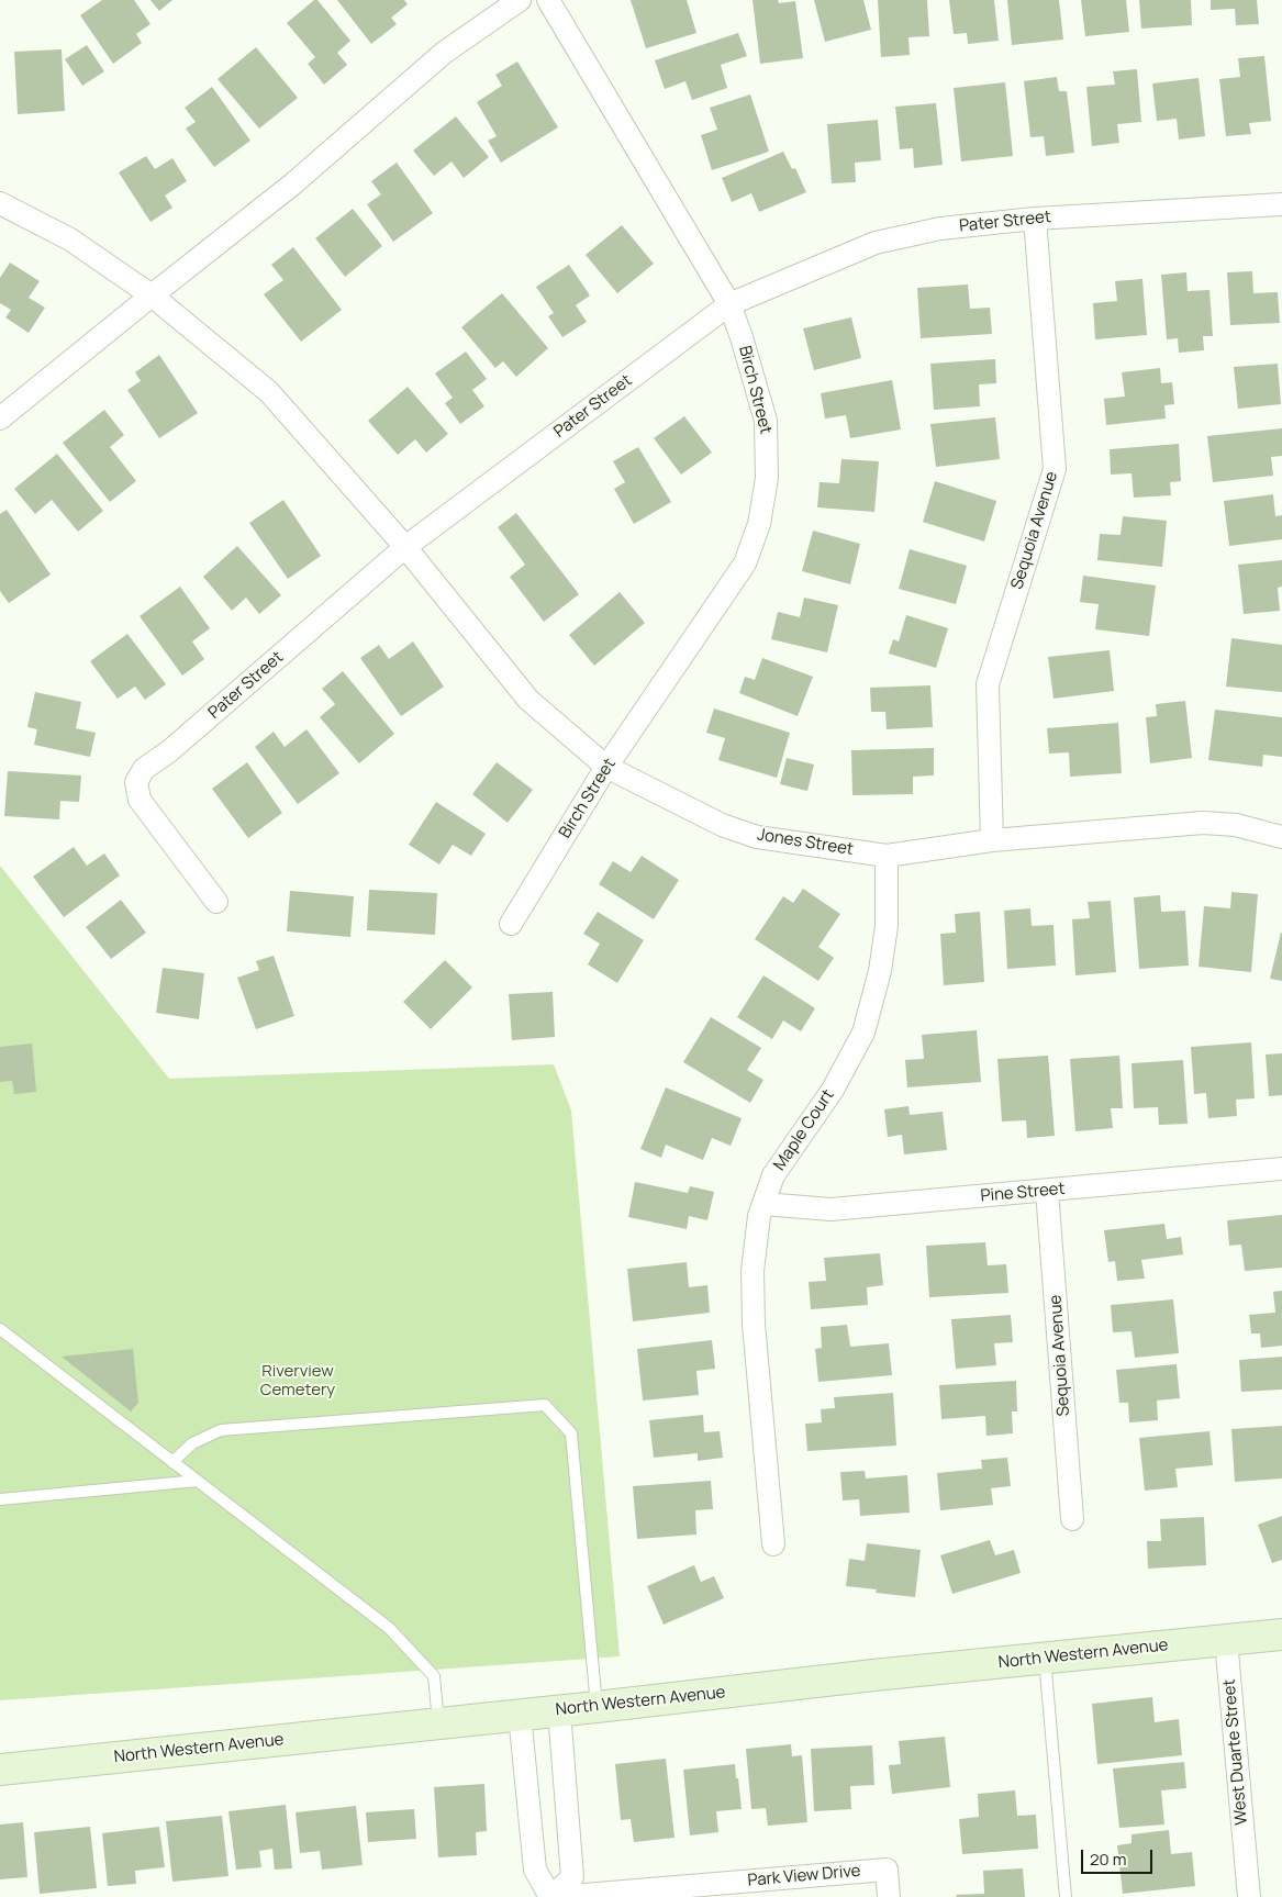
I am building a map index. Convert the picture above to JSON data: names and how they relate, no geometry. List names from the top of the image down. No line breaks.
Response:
{"streets":{"main road":["North Western Avenue"],"street":["Pater Street","Birch Street","Sequoia Avenue","Jones Street","Maple Court","Pine Street","West Duarte Street","Park View Drive"]},"crossings":[["Pater Street","Birch Street"],["Pater Street","Sequoia Avenue"],["Pater Street","Jones Street"],["Birch Street","Jones Street"],["Sequoia Avenue","Jones Street"],["Sequoia Avenue","Pine Street"],["Jones Street","Maple Court"],["Maple Court","Pine Street"],["North Western Avenue","West Duarte Street"]],"parks":["Riverview Cemetery"],"scale_bar":"20 m"}
